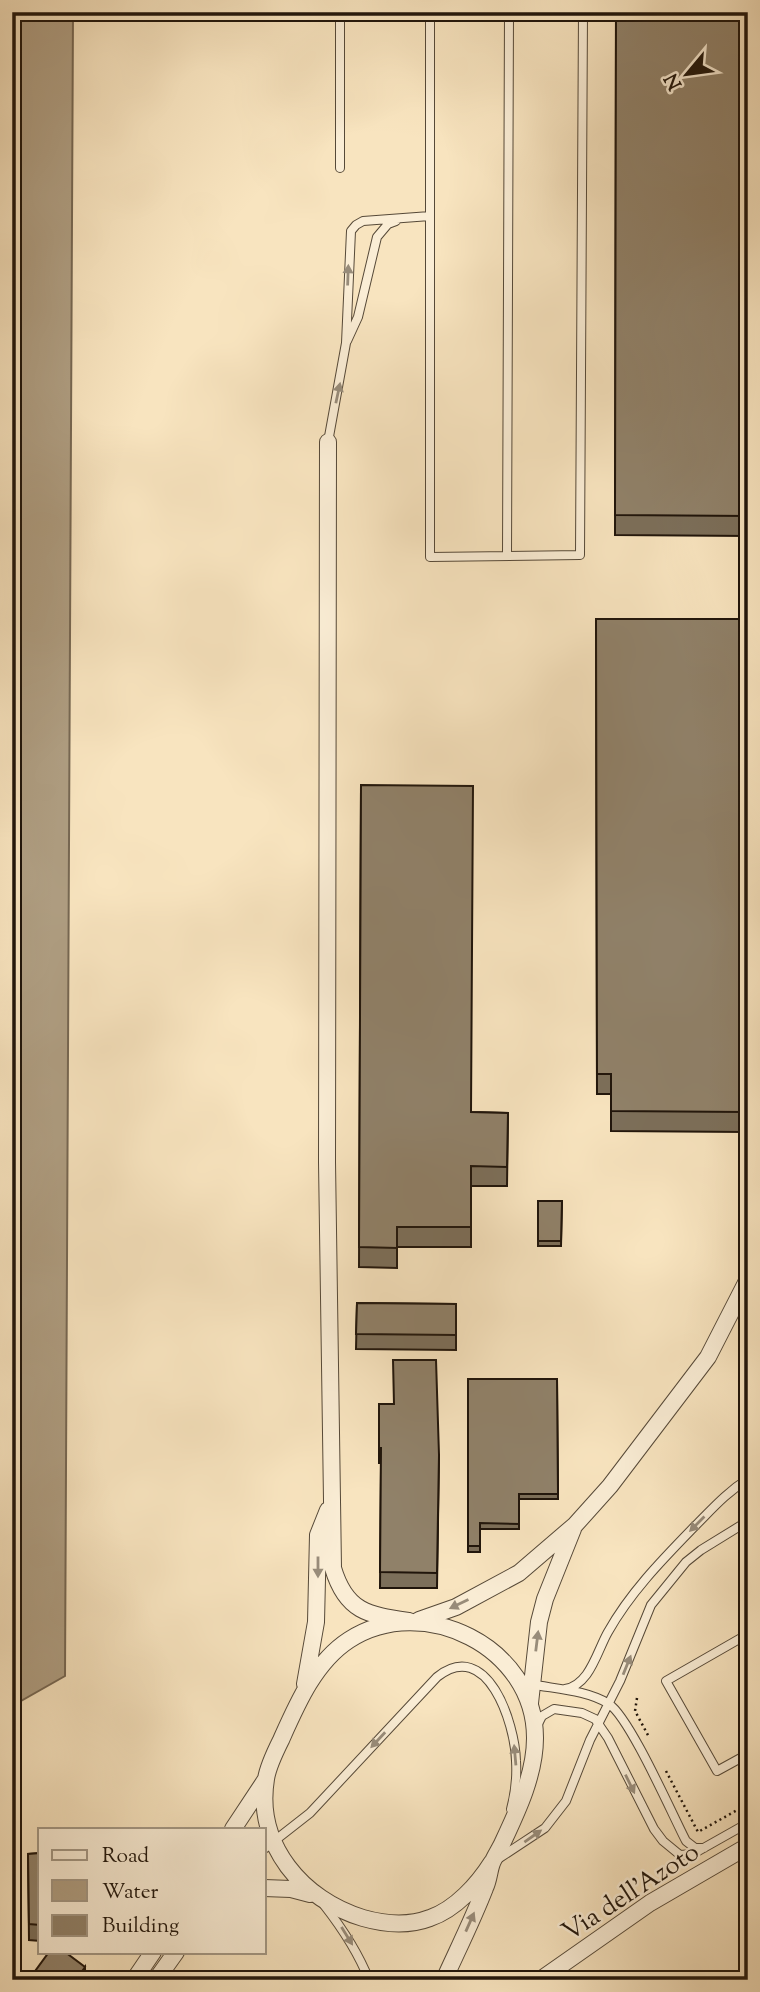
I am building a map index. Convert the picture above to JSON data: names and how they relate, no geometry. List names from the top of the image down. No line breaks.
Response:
{"streets":{"street":["Via dell'Azoto"]},"legend":["Road","Water","Building"],"north":"bottom left"}
